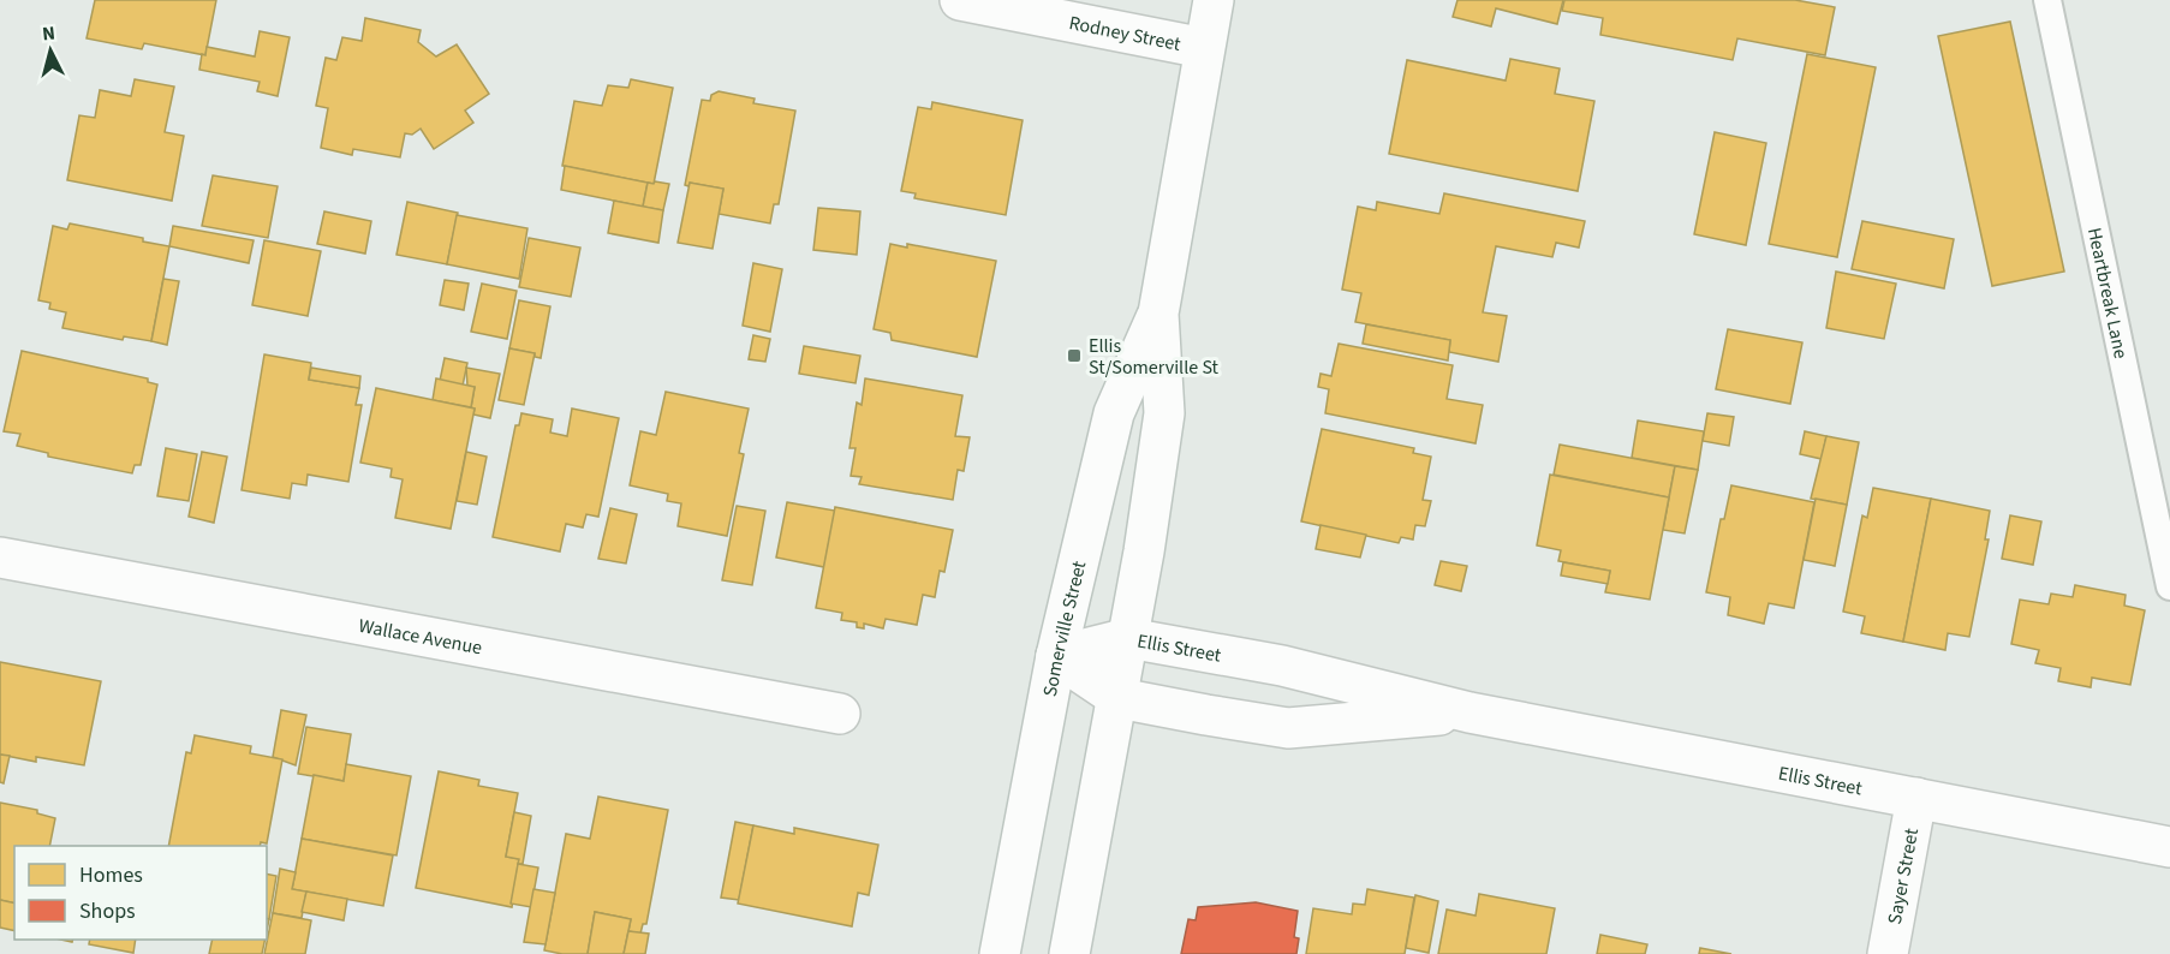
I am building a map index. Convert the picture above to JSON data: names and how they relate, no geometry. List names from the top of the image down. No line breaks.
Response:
{"streets":{"street":["Rodney Street","Somerville Street","Wallace Avenue","Ellis Street","Sayer Street"],"lane":["Heartbreak Lane"]},"crossings":[["Rodney Street","Somerville Street"],["Somerville Street","Ellis Street"],["Ellis Street","Sayer Street"]],"places":{"transit":["Ellis St/Somerville St"]},"legend":["Homes","Shops"],"north":"top"}
